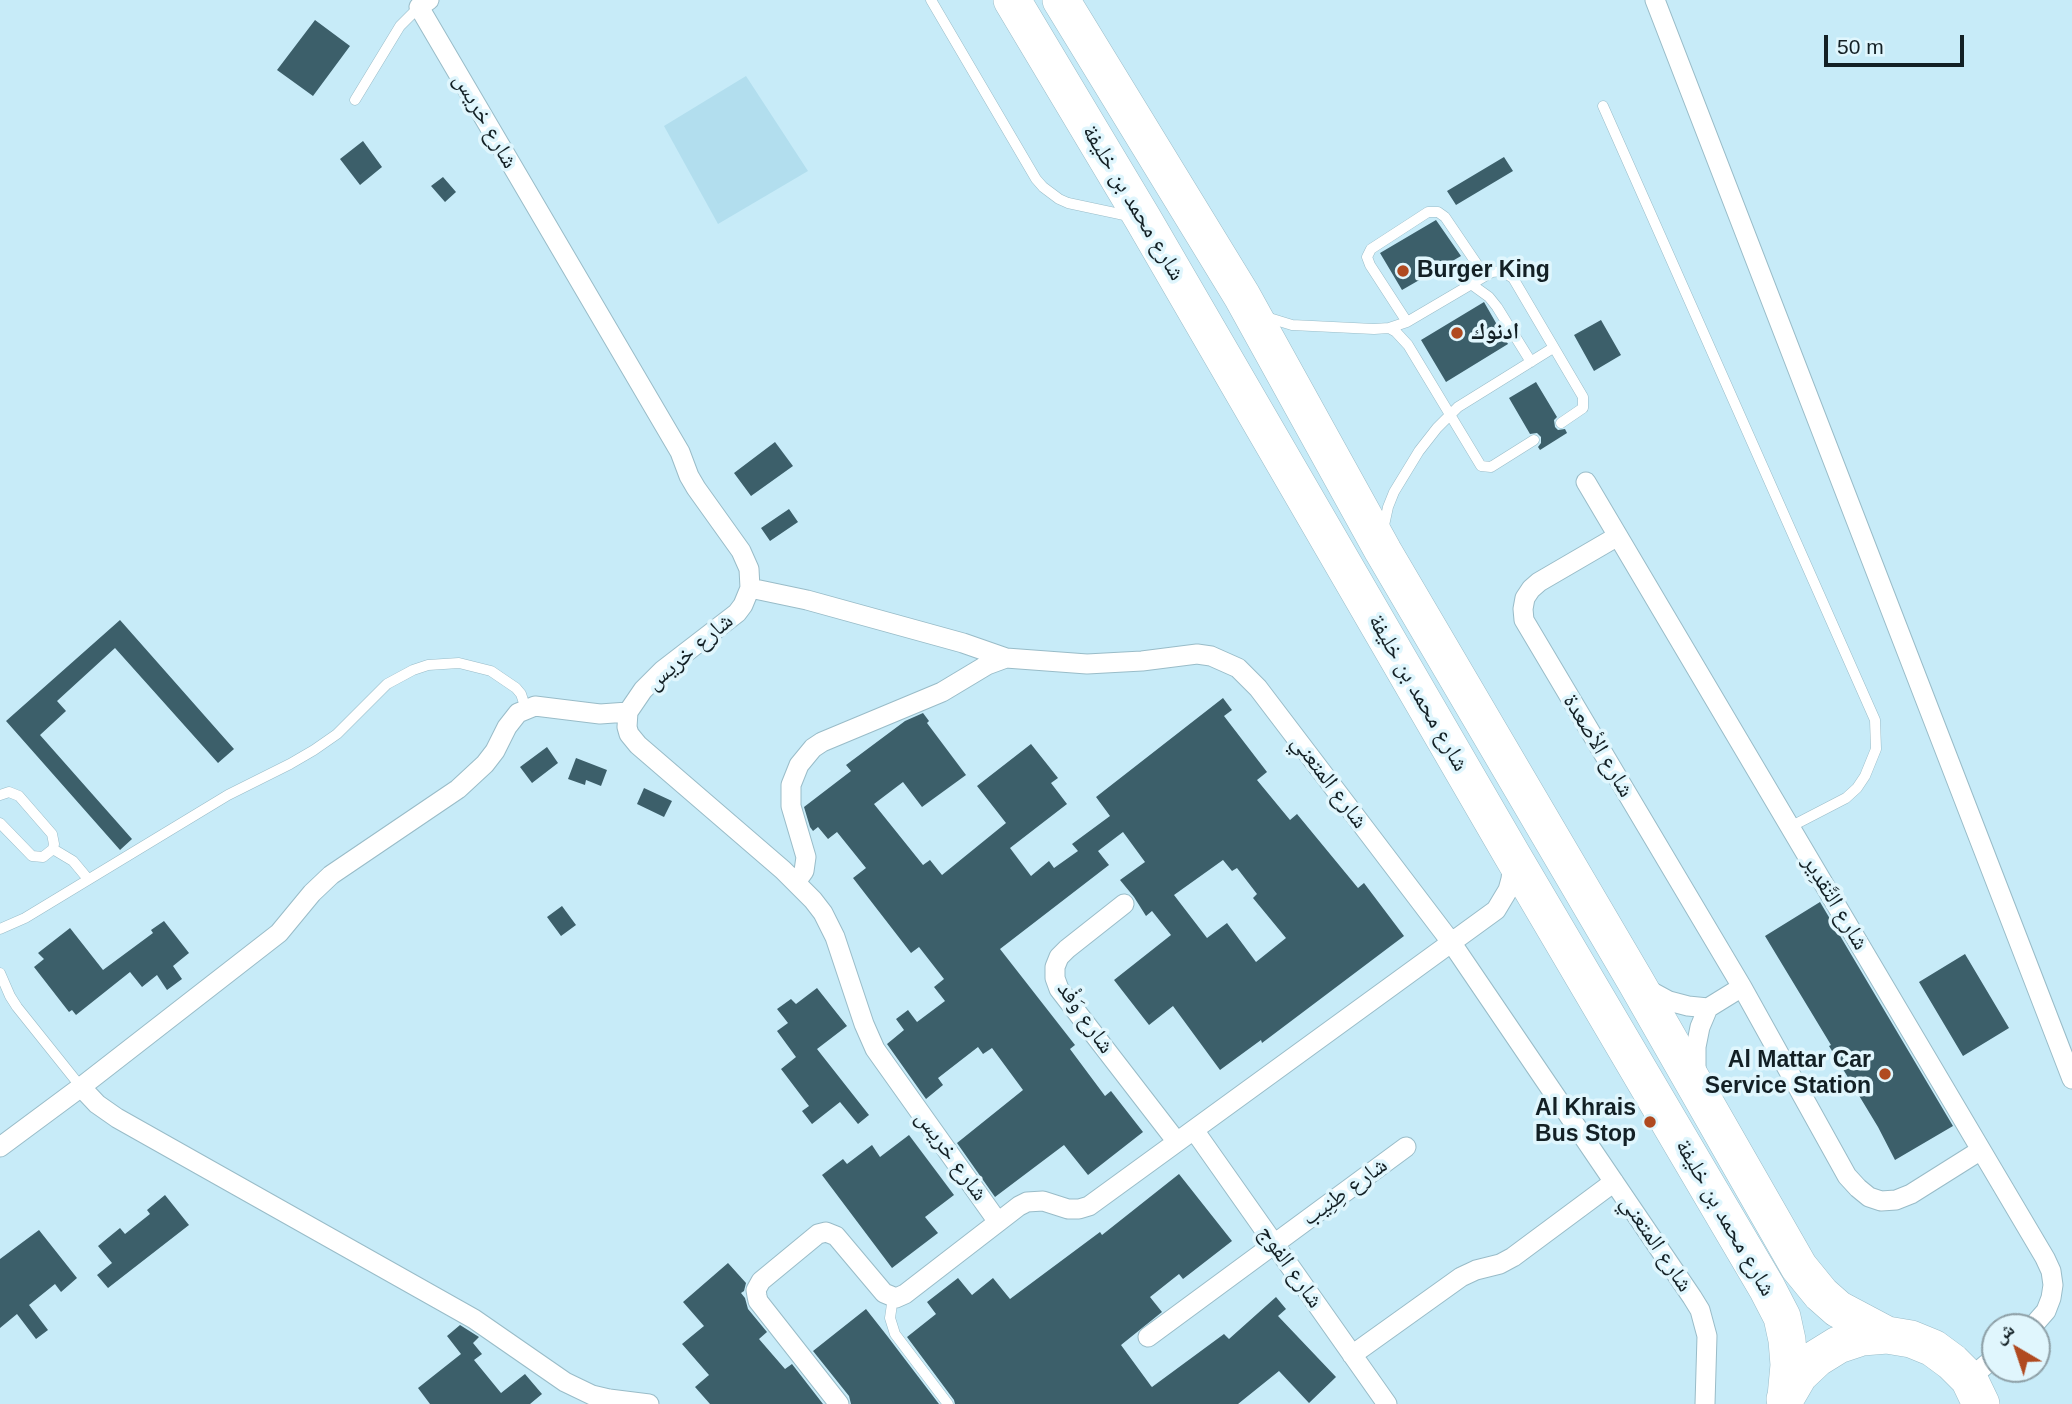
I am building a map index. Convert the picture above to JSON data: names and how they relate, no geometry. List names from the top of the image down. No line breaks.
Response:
{"streets":{"highway":["شارع محمد بن خليفة"],"street":["شارع خريس","شارع الأصعدة","شارع المتعني","شارع التَّقدِير","شارع وَفْد","شارع طِنِيب","شارع الفوج"]},"crossings":[["شارع خريس","شارع المتعني"],["شارع الأصعدة","شارع التَّقدِير"],["شارع طِنِيب","شارع الفوج"]],"places":["Burger King","ادنوك","Al Mattar Car Service Station","Al Khrais Bus Stop"],"scale_bar":"50 m","north":"top left"}
